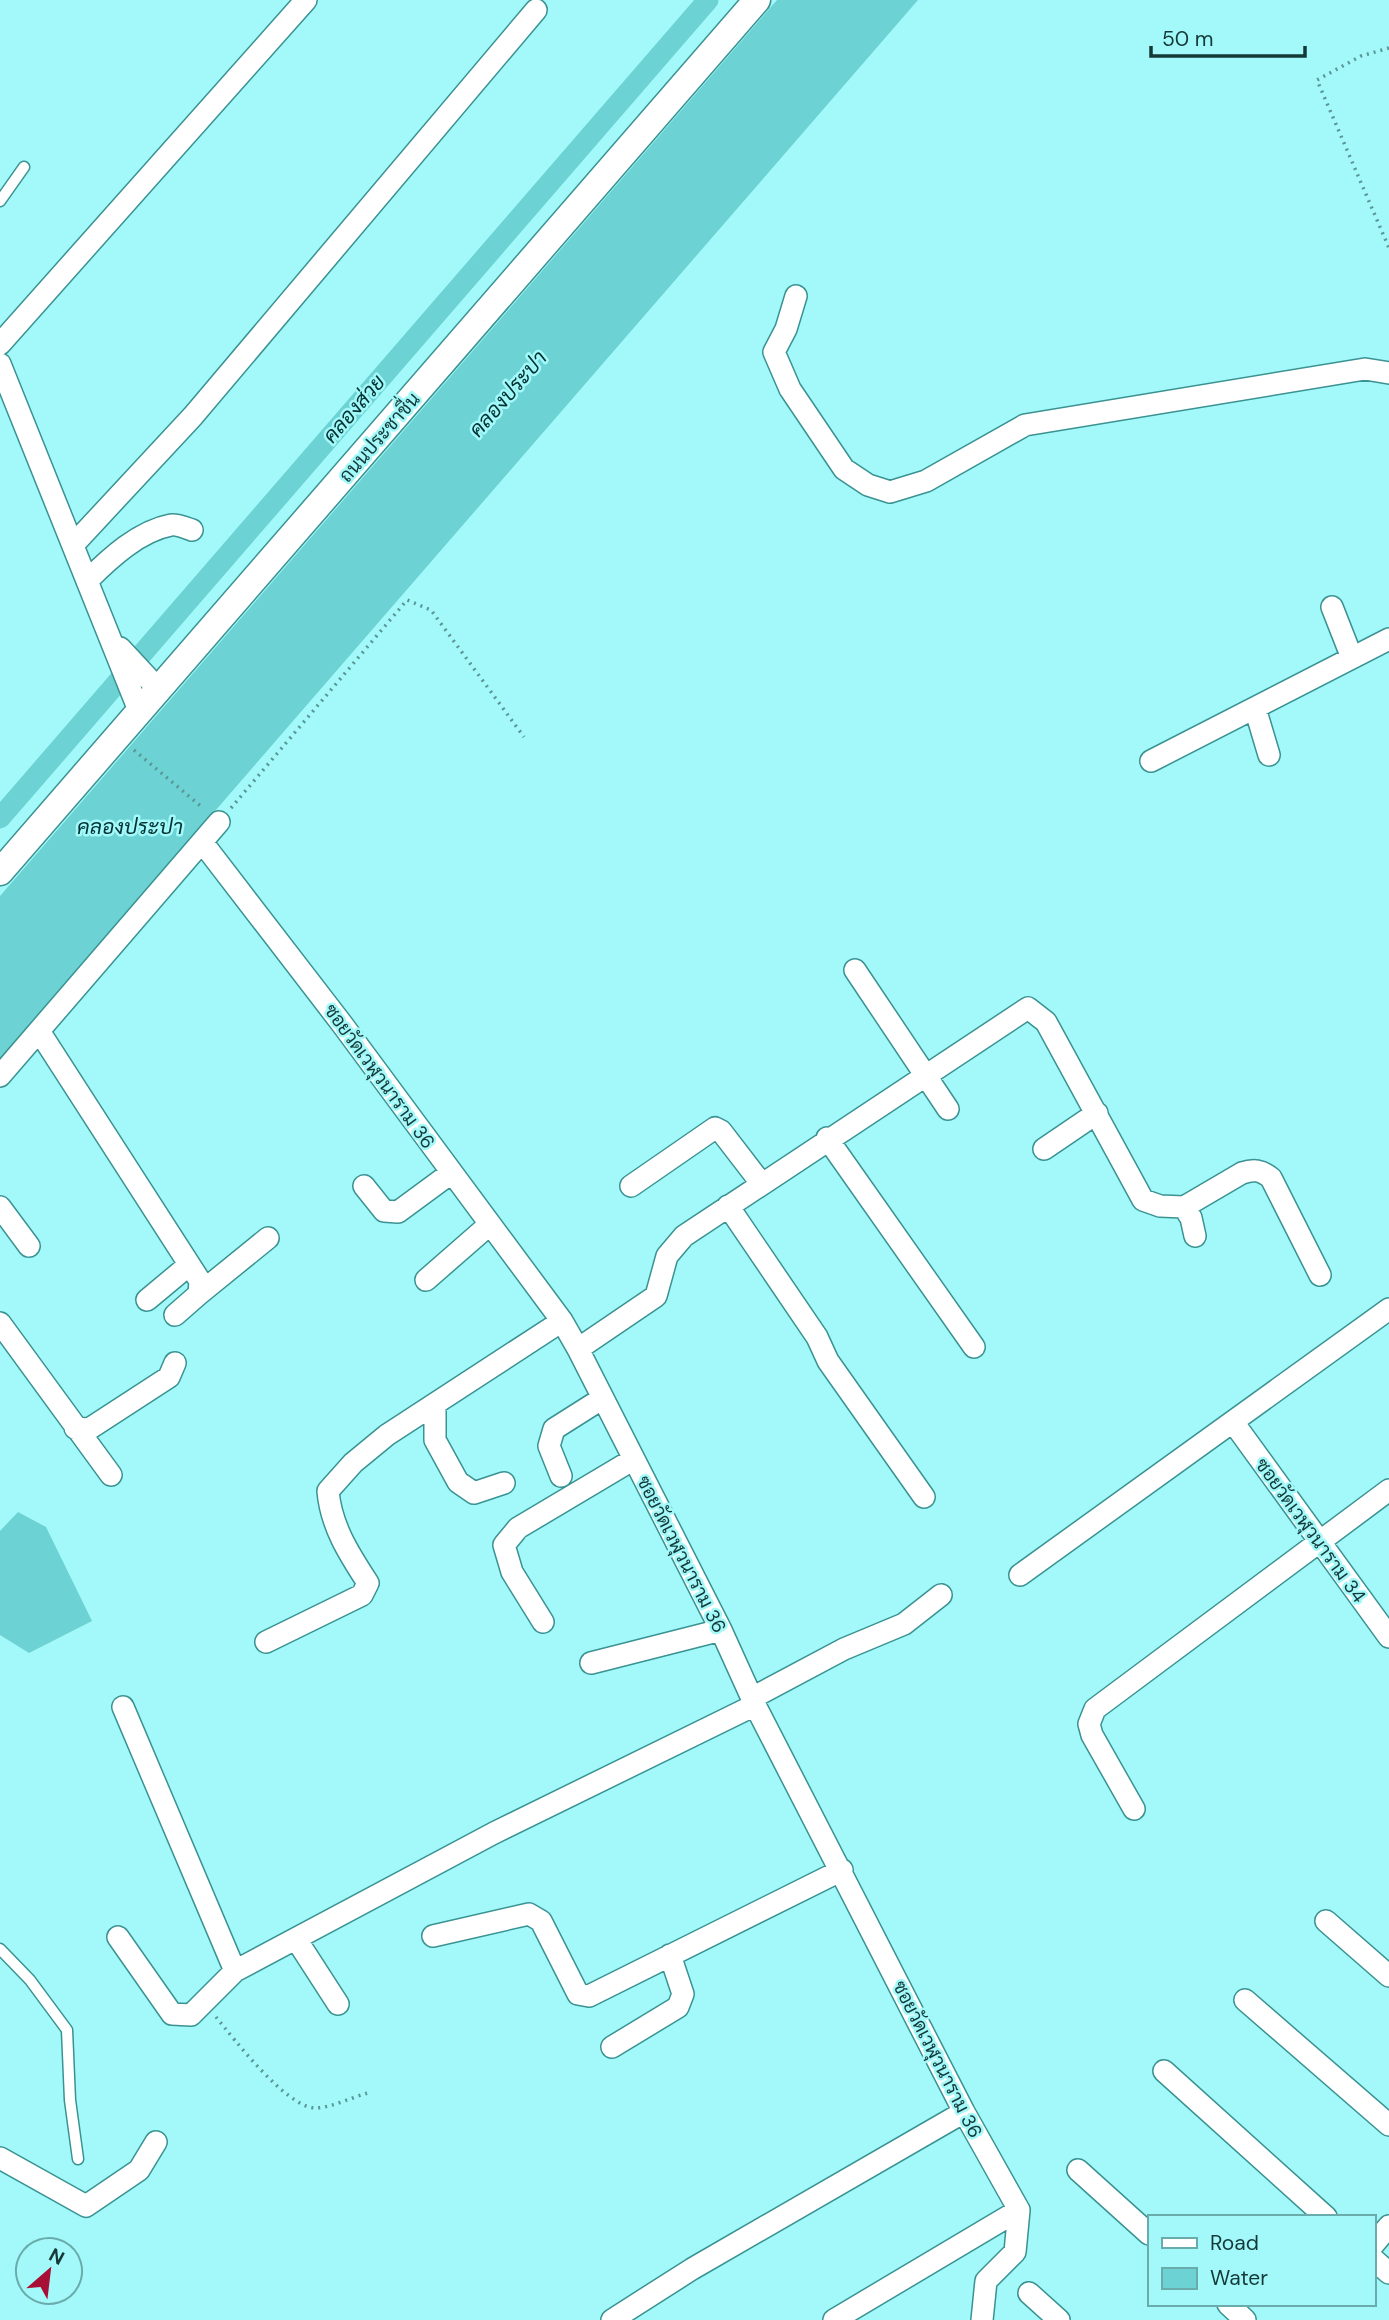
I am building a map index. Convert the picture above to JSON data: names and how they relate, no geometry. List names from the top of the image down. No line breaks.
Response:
{"streets":{"street":["ถนนประชาชื่น","ซอยวัดเวฬุวนาราม 36","ซอยวัดเวฬุวนาราม 34"]},"water":["คลองประปา","คลองส่วย"],"legend":["Road","Water"],"scale_bar":"50 m","north":"top right"}
